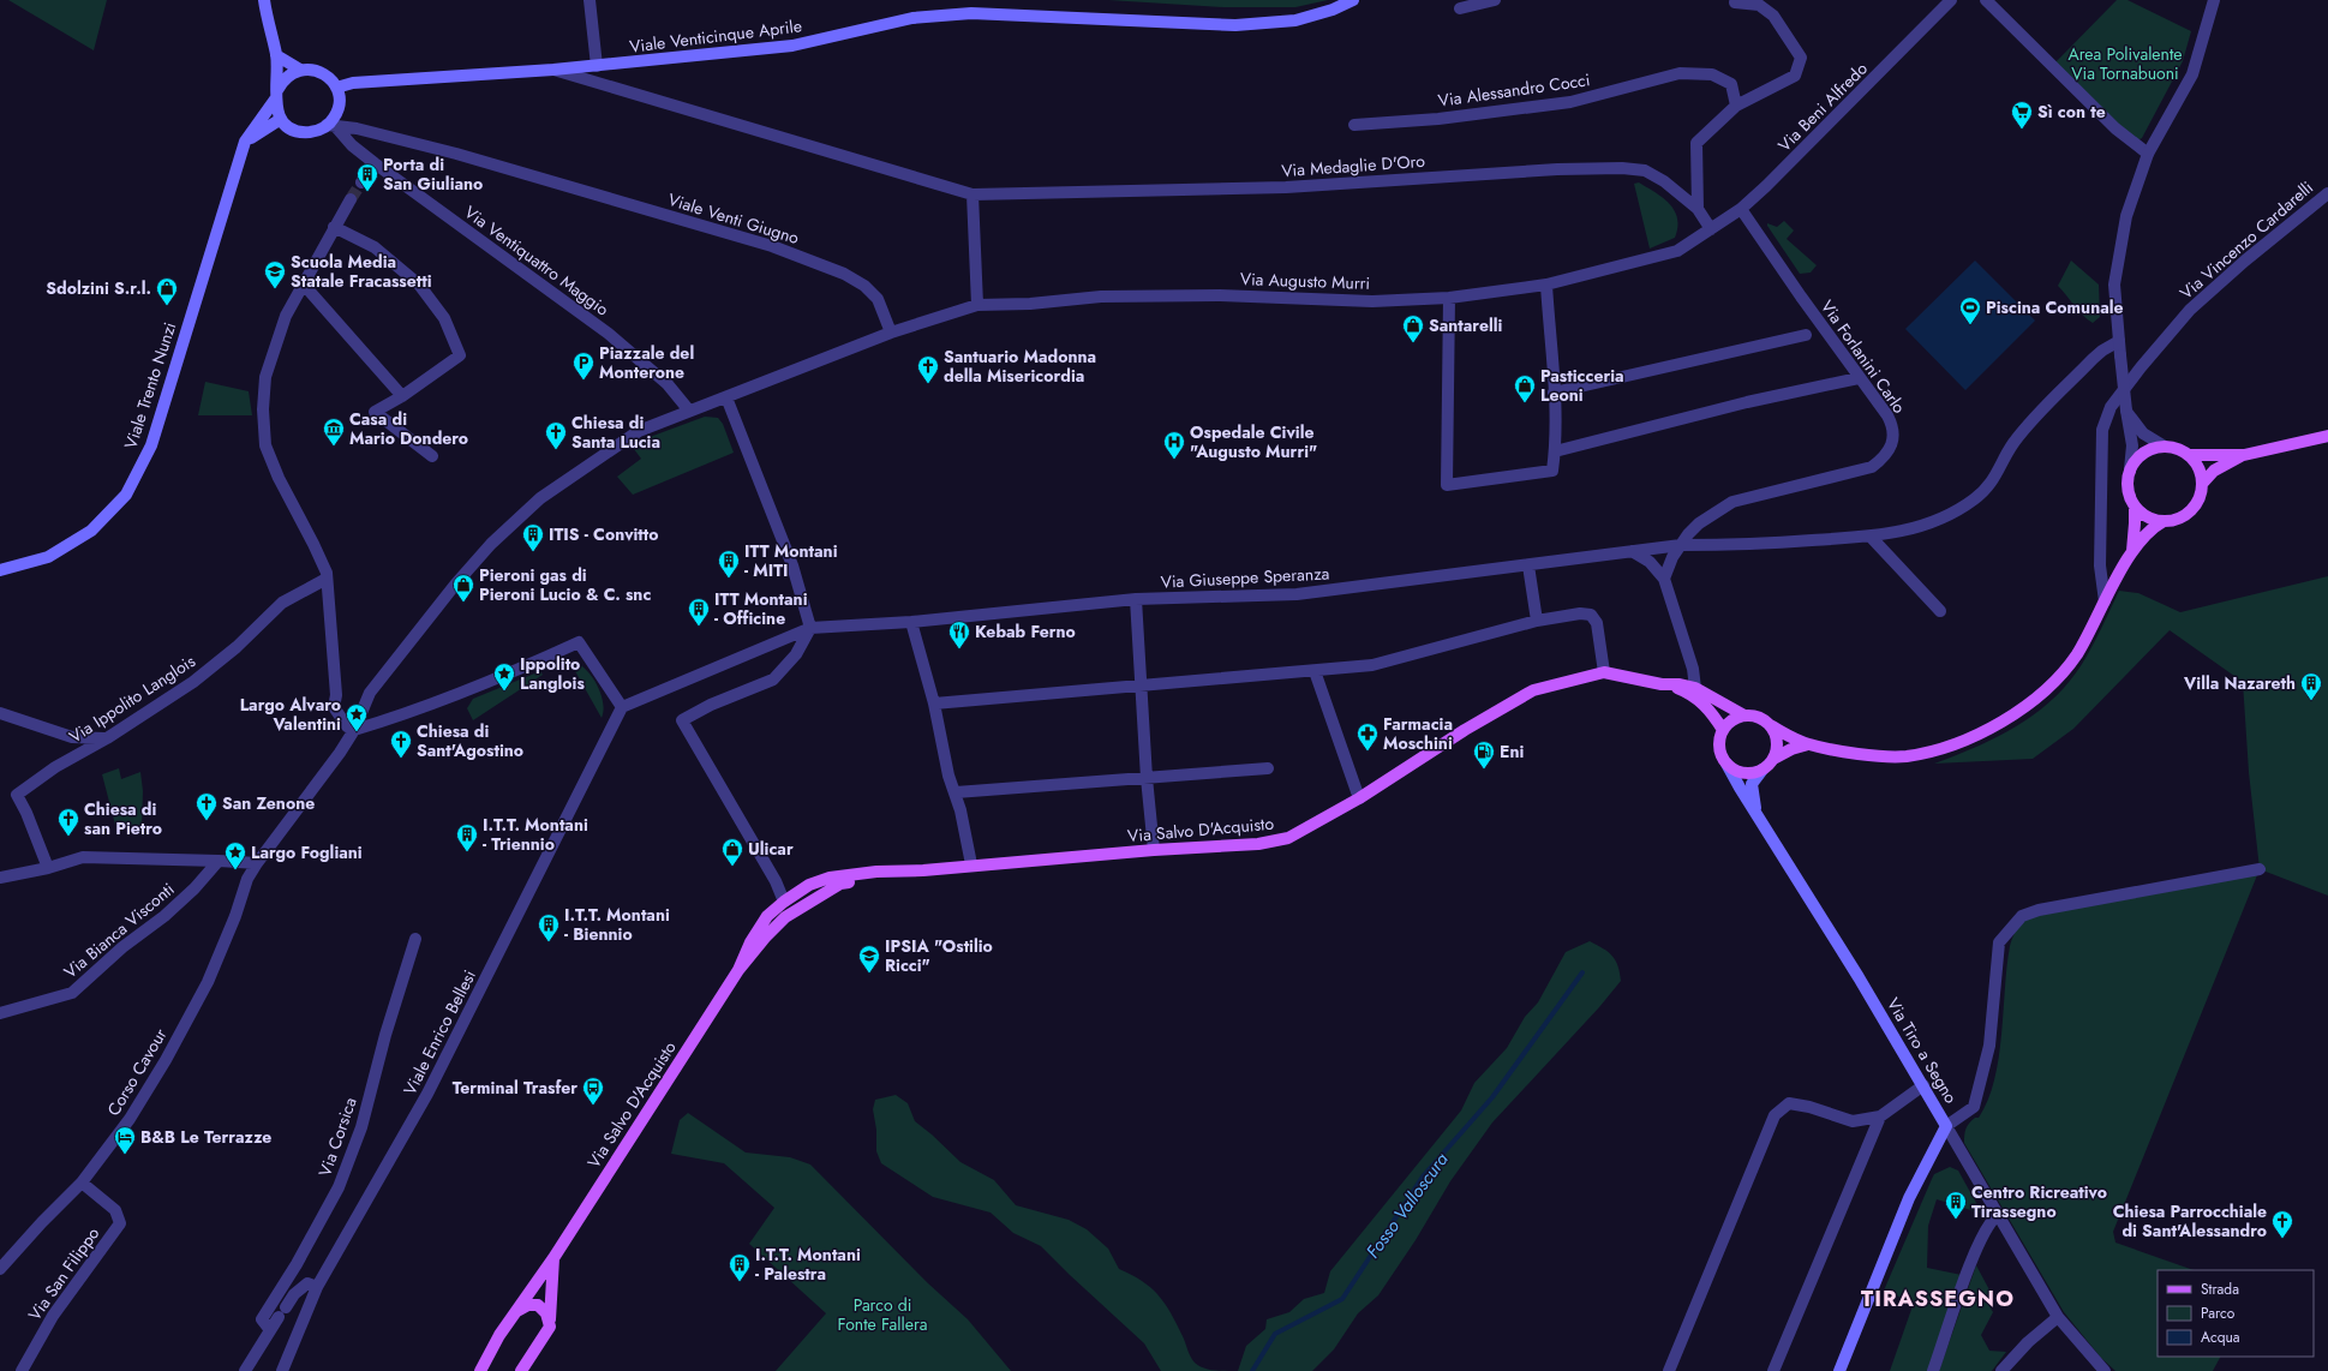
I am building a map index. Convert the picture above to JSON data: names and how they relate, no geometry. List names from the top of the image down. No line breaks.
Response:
{"streets":{"main road":["Viale Venticinque Aprile","Viale Trento Nunzi","Via Salvo D'Acquisto","Via Tiro a Segno"],"street":["Via Alessandro Cocci","Via Beni Alfredo","Via Medaglie D'Oro","Viale Venti Giugno","Via Vincenzo Cardarelli","Via Ventiquattro Maggio","Via Augusto Murri","Via Forlanini Carlo","Via Giuseppe Speranza","Via Ippolito Langlois","Via Bianca Visconti","Viale Enrico Bellesi","Corso Cavour","Via Corsica","Via San Filippo"]},"crossings":[["Viale Venticinque Aprile","Via Medaglie D'Oro"],["Viale Venticinque Aprile","Viale Venti Giugno"],["Viale Venticinque Aprile","Via Ventiquattro Maggio"],["Viale Venticinque Aprile","Viale Trento Nunzi"],["Via Beni Alfredo","Via Medaglie D'Oro"],["Via Beni Alfredo","Via Augusto Murri"],["Via Beni Alfredo","Via Forlanini Carlo"],["Via Medaglie D'Oro","Via Augusto Murri"],["Viale Venti Giugno","Via Ventiquattro Maggio"],["Viale Venti Giugno","Via Augusto Murri"],["Viale Venti Giugno","Viale Trento Nunzi"],["Via Ventiquattro Maggio","Viale Trento Nunzi"],["Via Ventiquattro Maggio","Corso Cavour"],["Via Forlanini Carlo","Via Giuseppe Speranza"],["Via Giuseppe Speranza","Viale Enrico Bellesi"],["Corso Cavour","Via San Filippo"]],"districts":["TIRASSEGNO"],"water":["Fosso Valloscura"],"parks":["Area Polivalente Via Tornabuoni","Parco di Fonte Fallera"],"places":{"supermarket":["Sì con te"],"building":["Porta di San Giuliano","ITIS - Convitto","ITT Montani - MITI","ITT Montani - Officine","Villa Nazareth","I.T.T. Montani - Triennio","I.T.T. Montani - Biennio","Centro Ricreativo Tirassegno","I.T.T. Montani - Palestra"],"school or university":["Scuola Media Statale Fracassetti","IPSIA \"Ostilio Ricci\""],"shop":["Sdolzini S.r.l.","Santarelli","Pasticceria Leoni","Pieroni gas di Pieroni Lucio & C. snc","Ulicar"],"sports":["Piscina Comunale"],"parking":["Piazzale del Monterone"],"church":["Santuario Madonna della Misericordia","Chiesa di Santa Lucia","Chiesa di Sant'Agostino","San Zenone","Chiesa di san Pietro","Chiesa Parrocchiale di Sant'Alessandro"],"museum":["Casa di Mario Dondero"],"hospital":["Ospedale Civile \"Augusto Murri\""],"restaurant":["Kebab Ferno"],"place":["Ippolito Langlois","Largo Alvaro Valentini","Largo Fogliani"],"pharmacy":["Farmacia Moschini"],"fuel station":["Eni"],"bus stop":["Terminal Trasfer"],"hotel":["B&B Le Terrazze"]},"legend":["Strada","Parco","Acqua"]}
